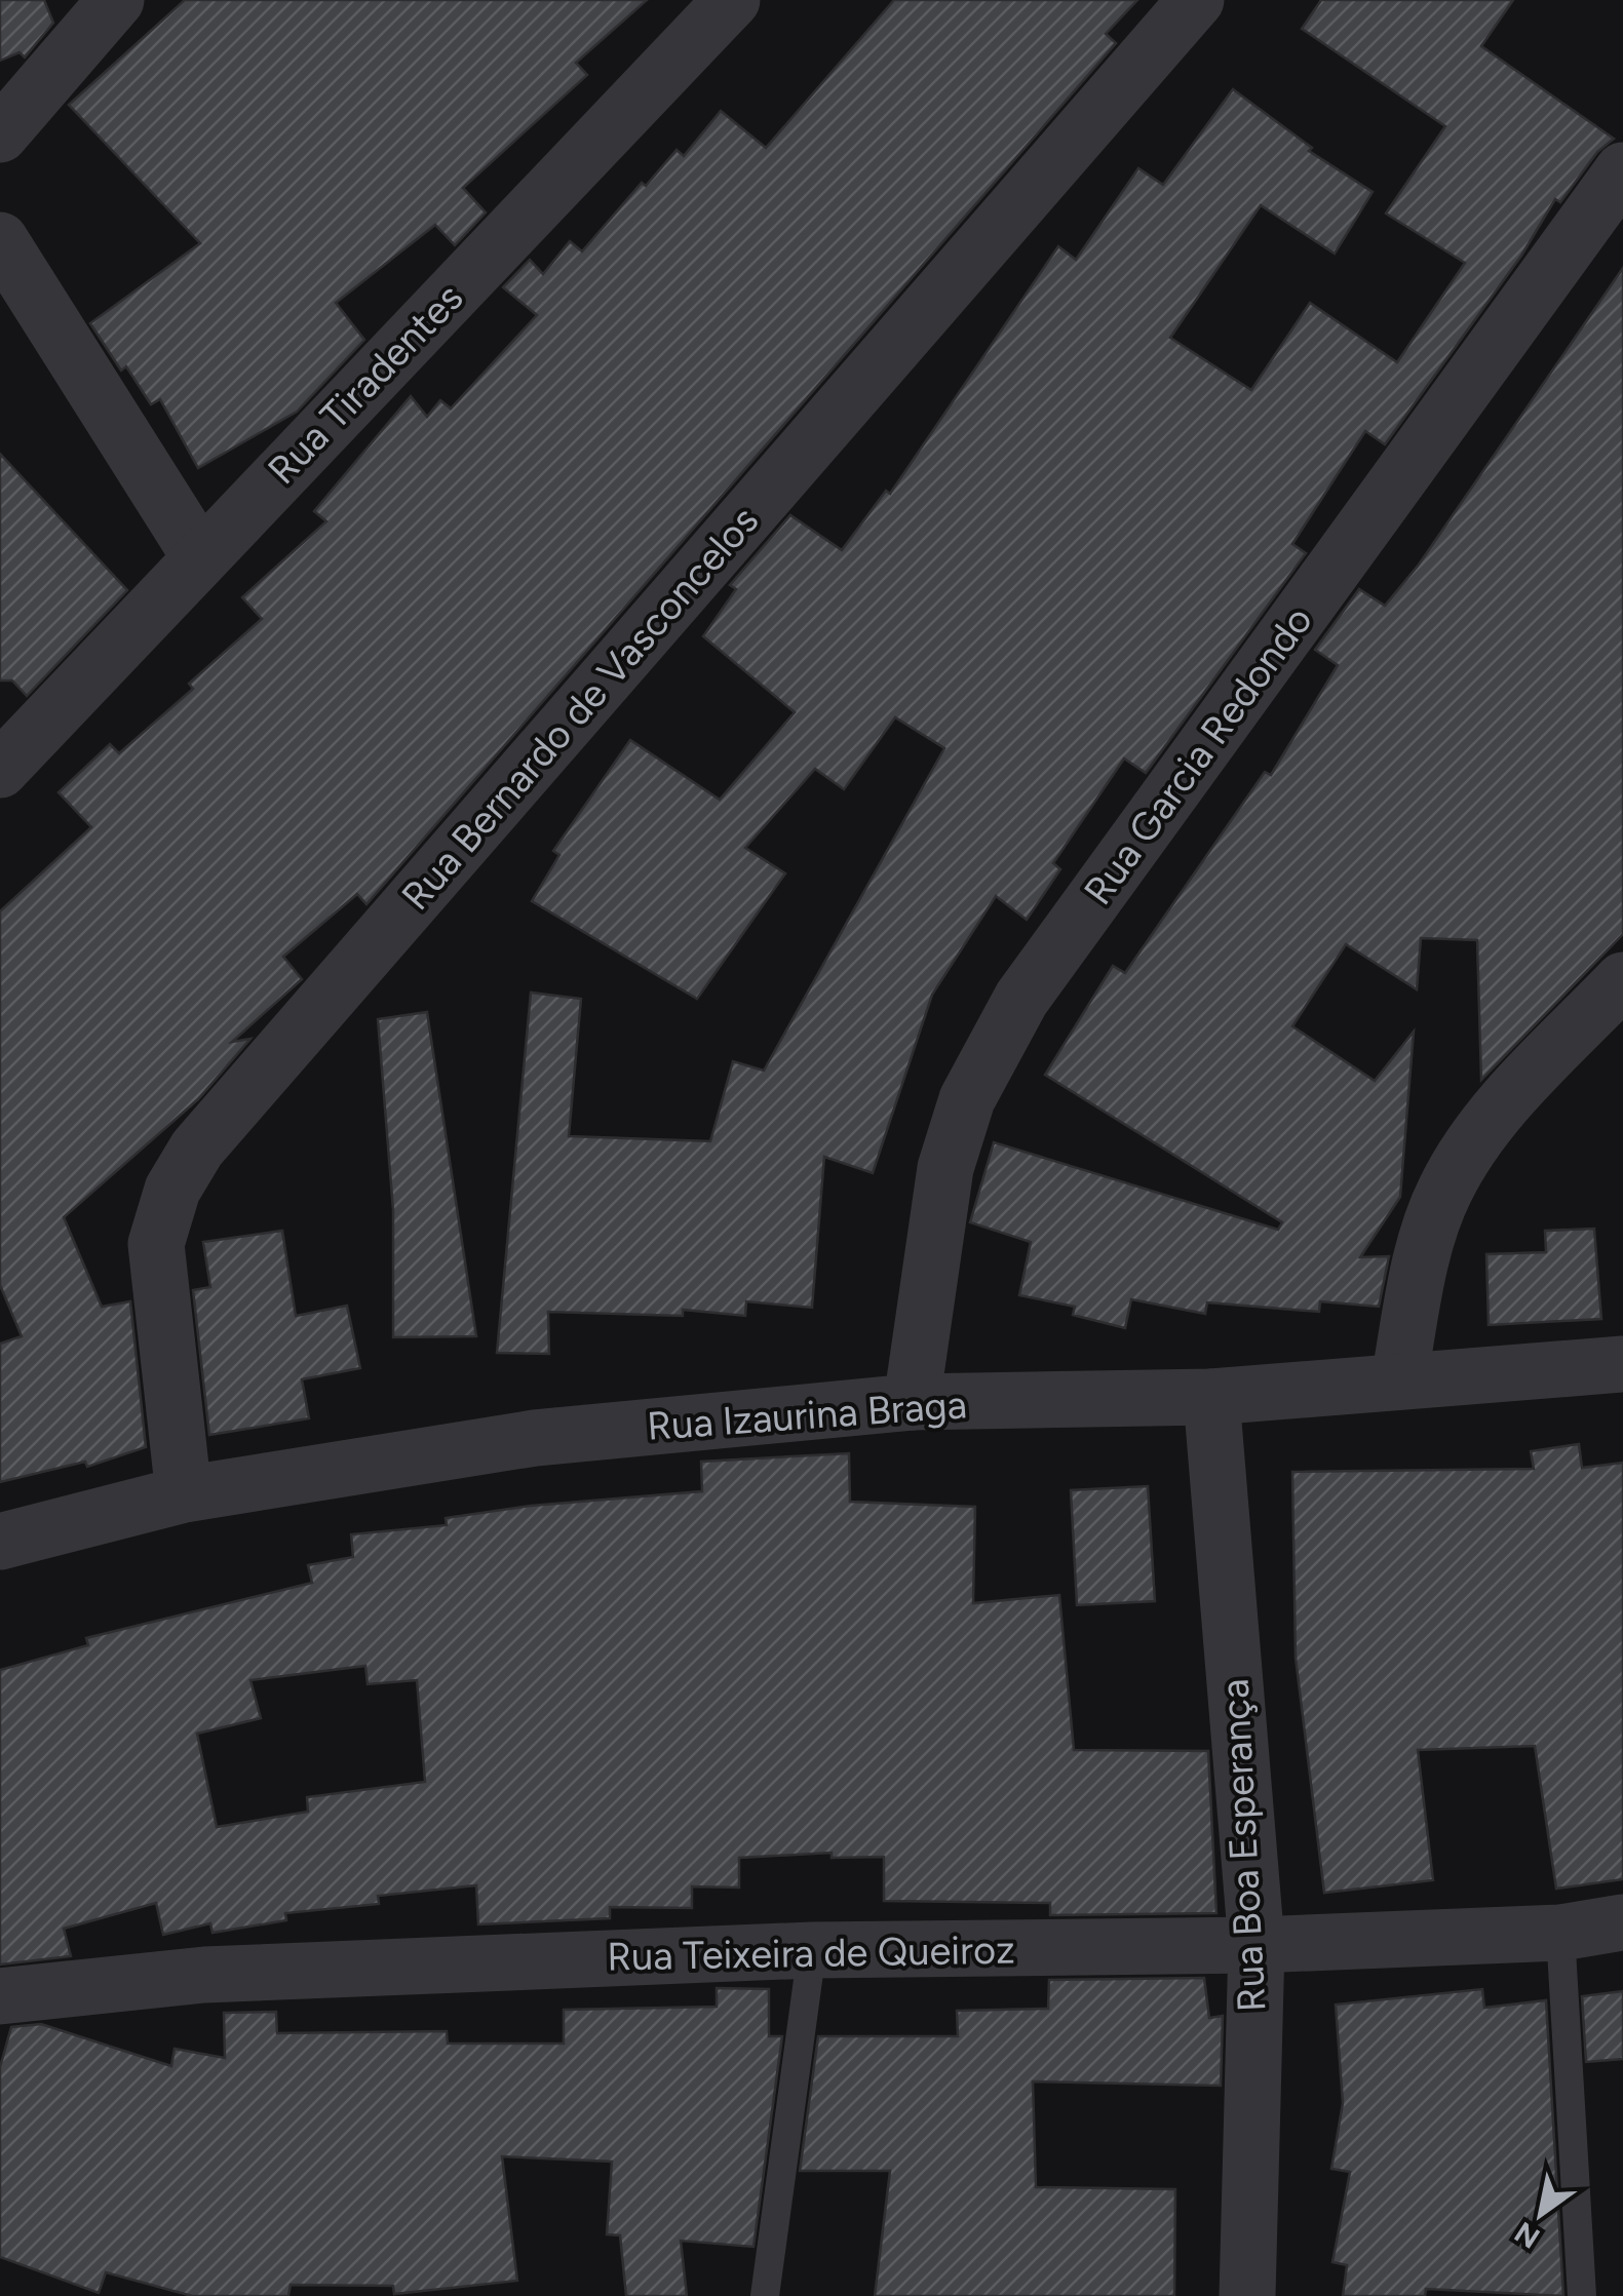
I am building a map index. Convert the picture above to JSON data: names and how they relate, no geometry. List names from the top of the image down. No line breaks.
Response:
{"streets":{"street":["Rua Tiradentes","Rua Bernardo de Vasconcelos","Rua Garcia Redondo","Rua Izaurina Braga","Rua Boa Esperança","Rua Teixeira de Queiroz"]},"crossings":[["Rua Bernardo de Vasconcelos","Rua Izaurina Braga"],["Rua Garcia Redondo","Rua Izaurina Braga"],["Rua Izaurina Braga","Rua Boa Esperança"],["Rua Boa Esperança","Rua Teixeira de Queiroz"]],"north":"bottom left"}
